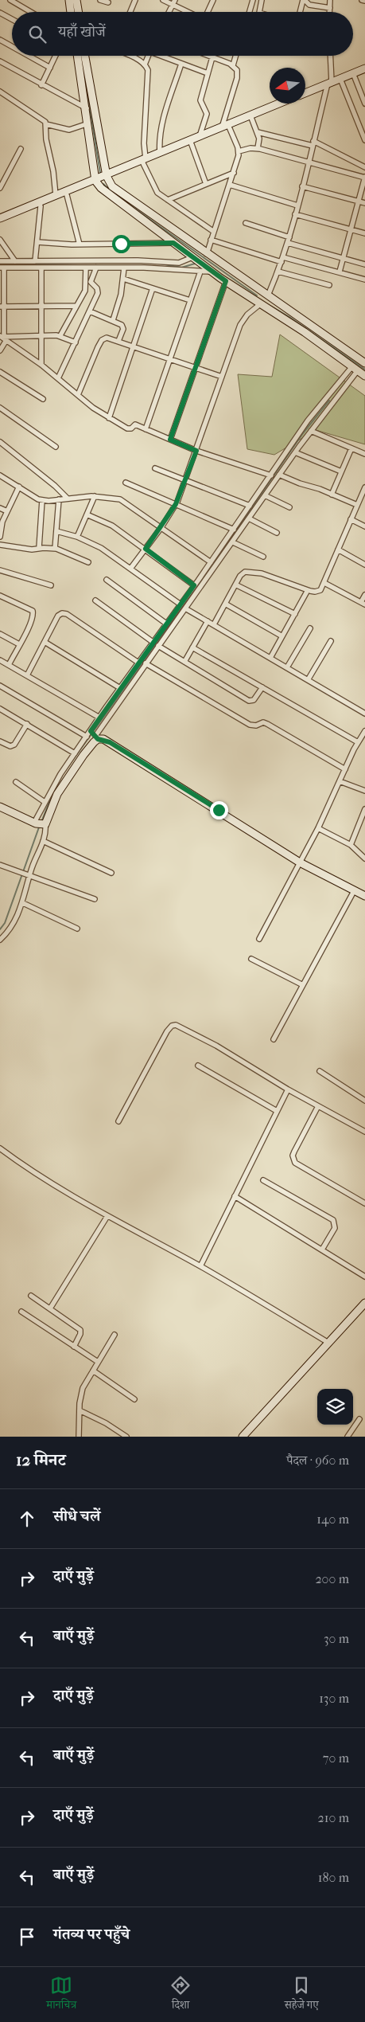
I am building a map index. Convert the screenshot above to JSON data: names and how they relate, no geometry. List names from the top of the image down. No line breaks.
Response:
{"north":"left","page":{"search":"यहाँ खोजें","heading":["12 मिनट","पैदल · 960 m"],"list":[["सीधे चलें","140 m"],["दाएँ मुड़ें","200 m"],["बाएँ मुड़ें","30 m"],["दाएँ मुड़ें","130 m"],["बाएँ मुड़ें","70 m"],["दाएँ मुड़ें","210 m"],["बाएँ मुड़ें","180 m"],"गंतव्य पर पहुँचे"],"nav":["मानचित्र","दिशा","सहेजे गए"]}}
